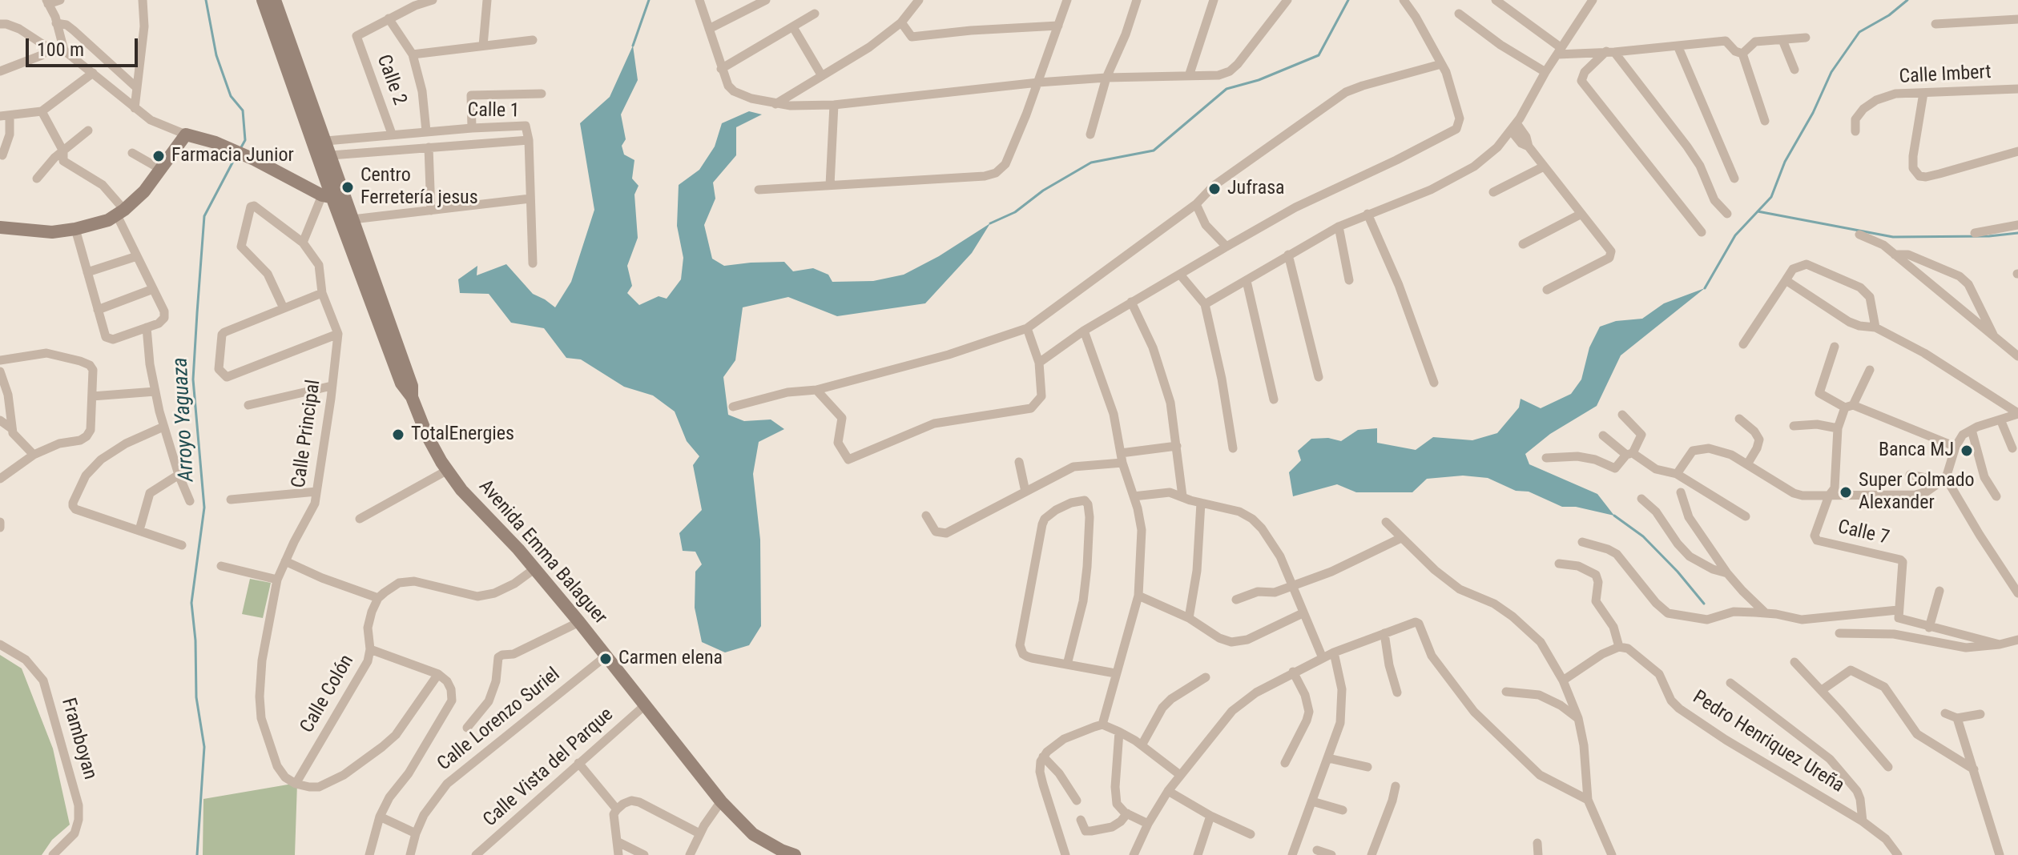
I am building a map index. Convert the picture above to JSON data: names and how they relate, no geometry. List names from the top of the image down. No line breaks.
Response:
{"streets":{"street":["Calle Imbert","Calle 2","Calle 1","Calle Principal","Calle 7","Avenida Emma Balaguer","Calle Colón","Calle Lorenzo Suriel","Framboyan","Pedro Henriquez Ureña","Calle Vista del Parque"]},"crossings":[["Calle 2","Calle 1"],["Calle 1","Avenida Emma Balaguer"],["Calle Principal","Calle Colón"],["Avenida Emma Balaguer","Calle Lorenzo Suriel"],["Avenida Emma Balaguer","Calle Vista del Parque"]],"water":["Arroyo Yaguaza"],"places":["Farmacia Junior","Centro Ferretería jesus","Jufrasa","TotalEnergies","Banca MJ","Super Colmado Alexander","Carmen elena"],"scale_bar":"100 m"}
